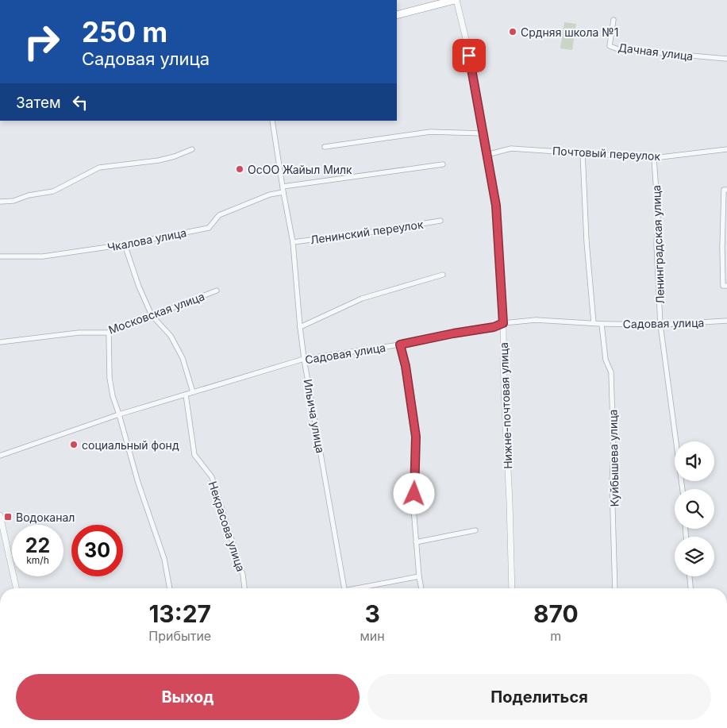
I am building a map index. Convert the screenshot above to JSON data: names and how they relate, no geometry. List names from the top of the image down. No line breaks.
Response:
{"streets":{"street":["Дачная улица","Почтовый переулок","Ленинский переулок","Чкалова улица","Ленинградская улица","Московская улица","Садовая улица","Нижне-почтовая улица","Ильича улица","Куйбышева улица","Некрасова улица"]},"crossings":[["Почтовый переулок","Ленинградская улица"],["Почтовый переулок","Нижне-почтовая улица"],["Ленинский переулок","Ильича улица"],["Чкалова улица","Ильича улица"],["Ленинградская улица","Садовая улица"],["Садовая улица","Нижне-почтовая улица"],["Садовая улица","Ильича улица"],["Садовая улица","Куйбышева улица"],["Садовая улица","Некрасова улица"]],"places":{"other":["Срдняя школа №1","ОсОО Жайыл Милк","социальный фонд"],"transit":["Водоканал"]},"page":{"turn":["250 m","Садовая улица"],"then":"Затем","speed":"22 km/h","limit":"30","eta":["13:27","Прибытие","3","мин","870","m"],"buttons":["Выход","Поделиться"]}}
